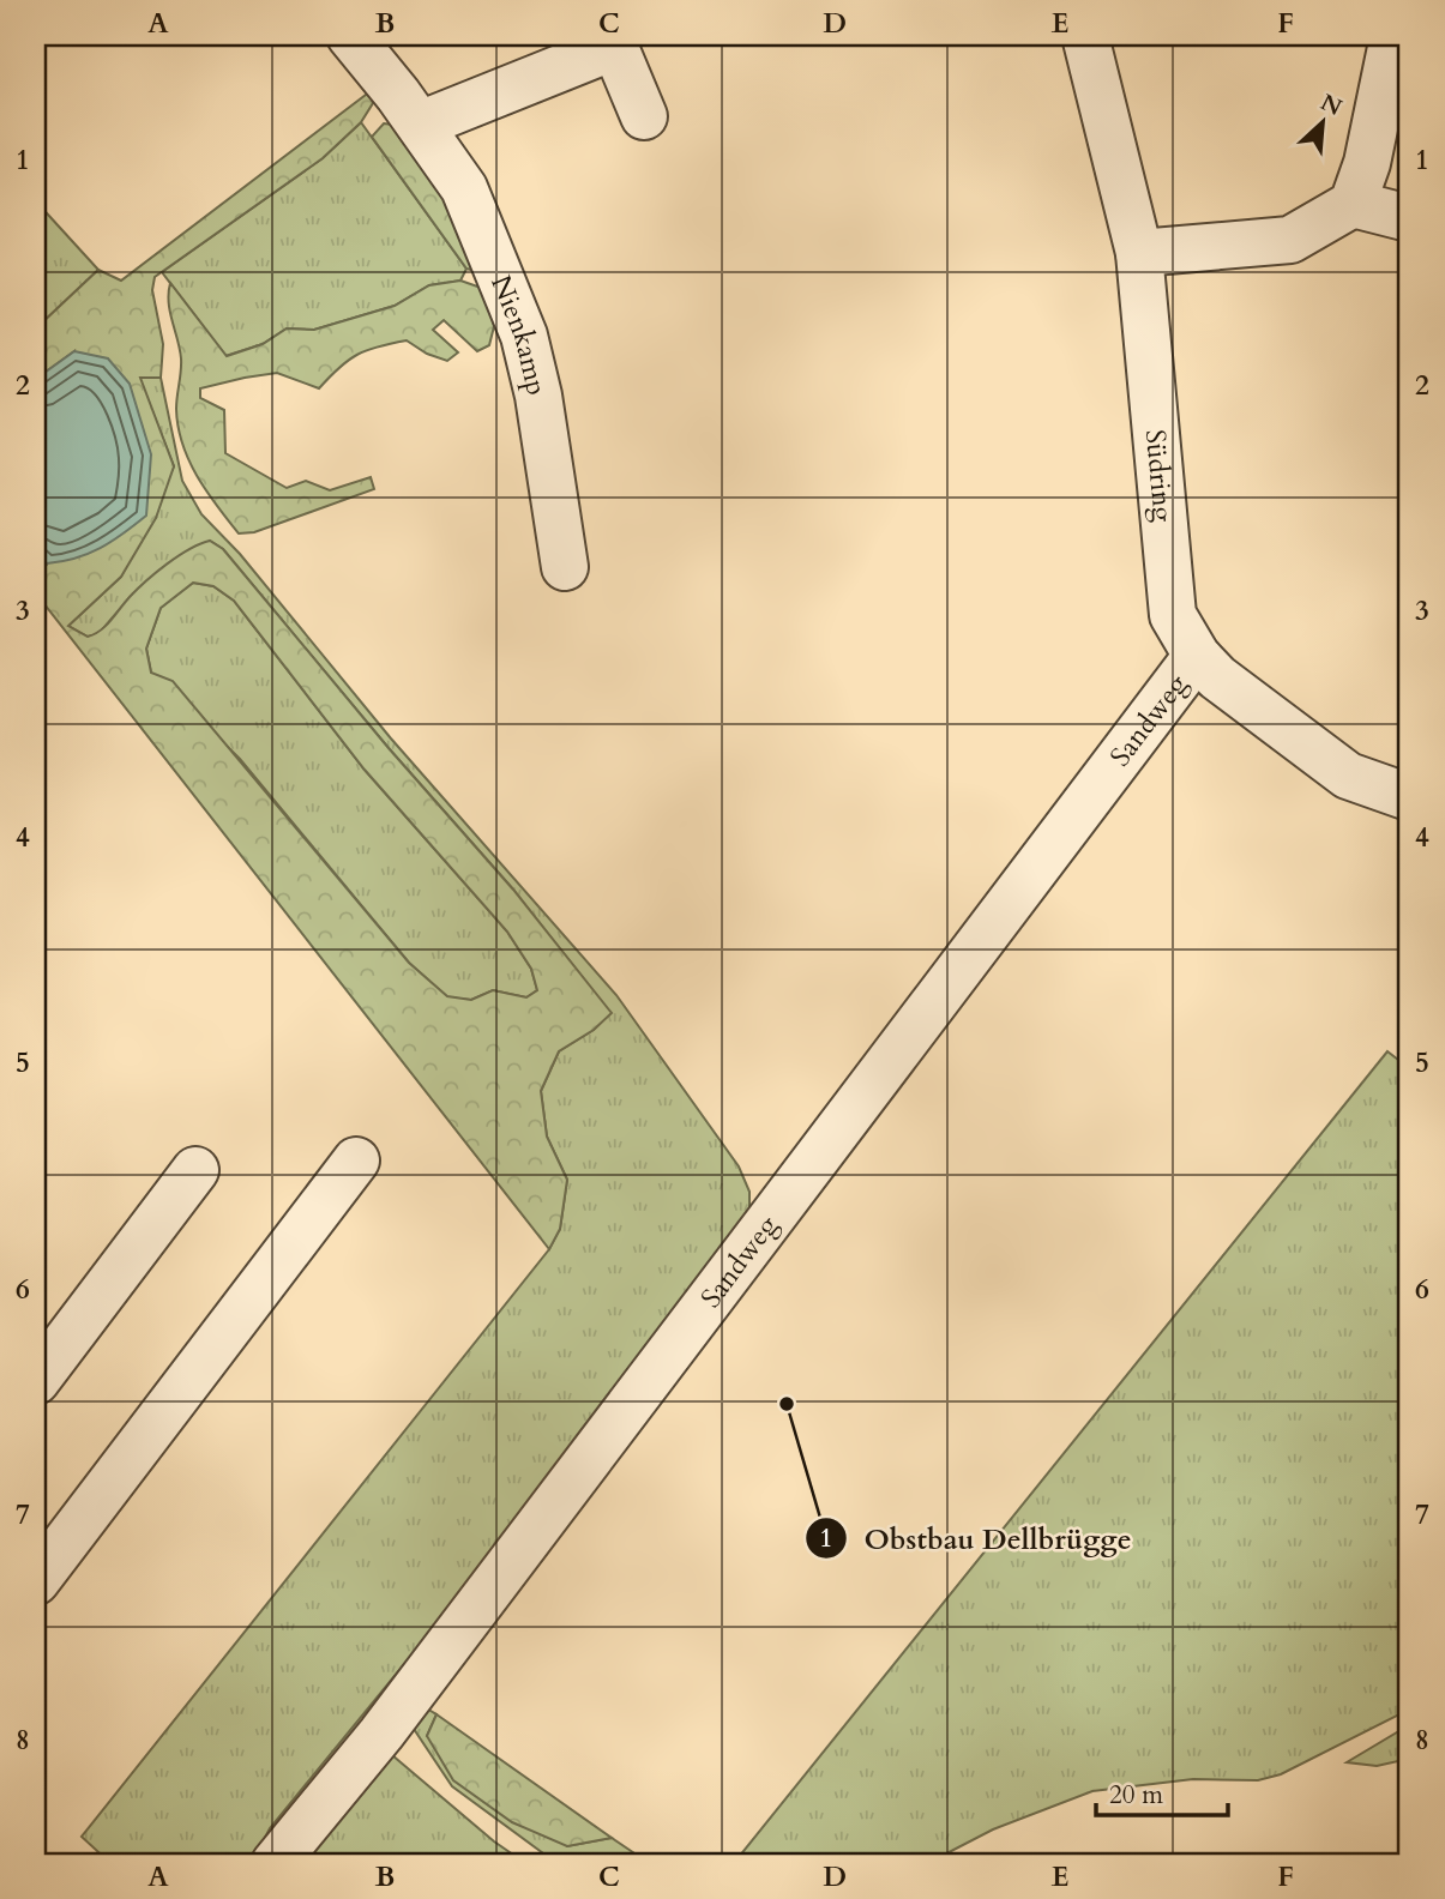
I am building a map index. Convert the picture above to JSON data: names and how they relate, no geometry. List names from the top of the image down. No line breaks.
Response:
{"streets":{"street":["Nienkamp","Südring","Sandweg"]},"crossings":[["Südring","Sandweg"]],"places":["Obstbau Dellbrügge"],"scale_bar":"20 m","north":"top right","grid":{"columns":["A","B","C","D","E","F"],"rows":["1","2","3","4","5","6","7","8"]}}
